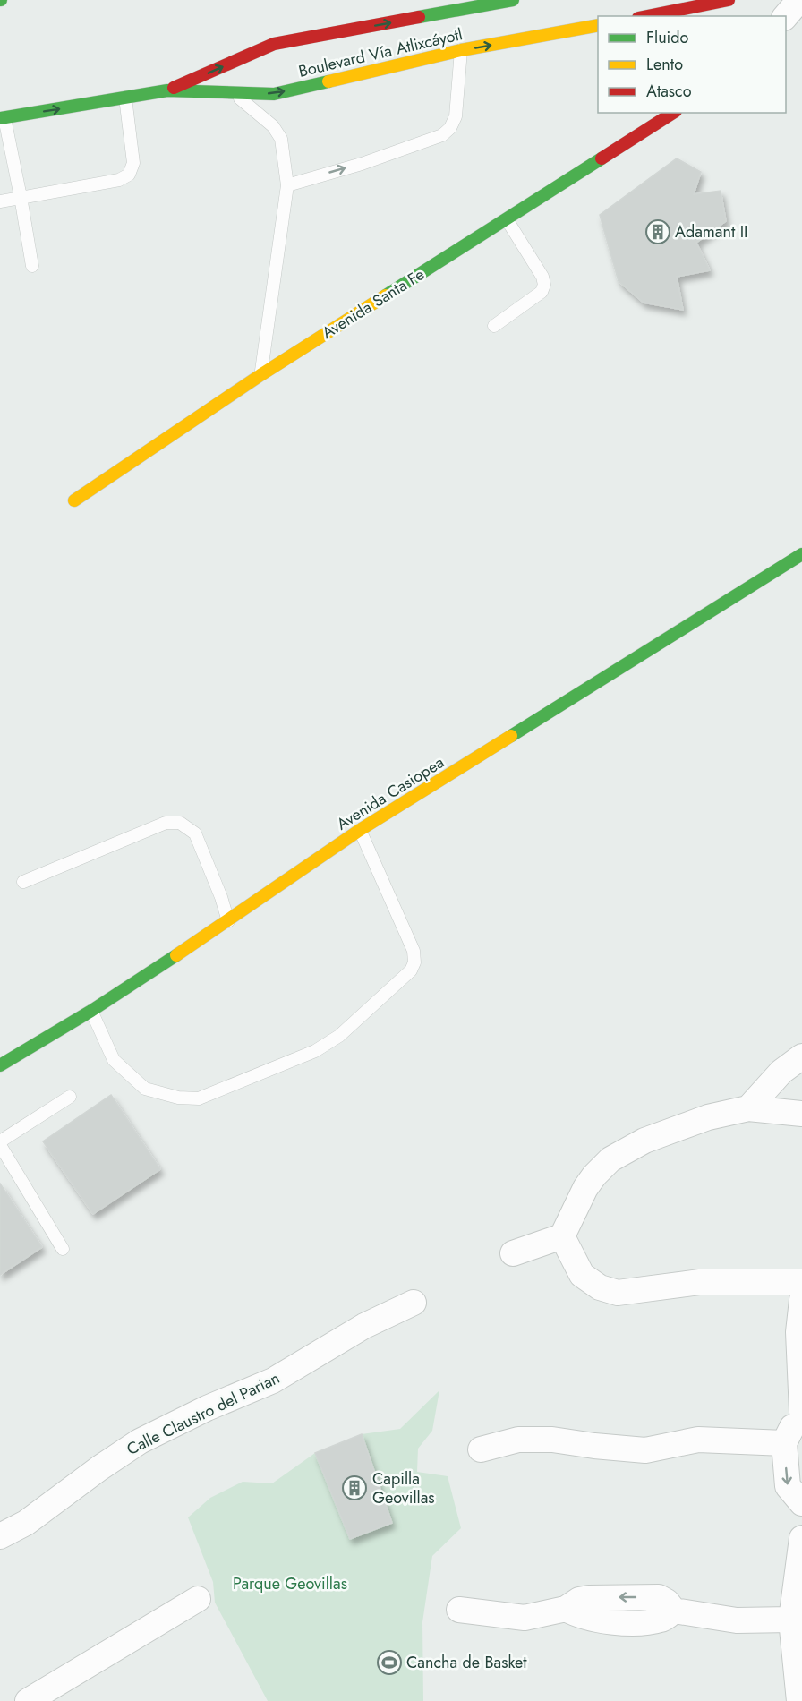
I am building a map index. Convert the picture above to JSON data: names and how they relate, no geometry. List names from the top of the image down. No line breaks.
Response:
{"streets":{"street":["Boulevard Vía Atlixcáyotl","Avenida Santa Fe","Avenida Casiopea","Calle Claustro del Parian"]},"one_way":["Boulevard Vía Atlixcáyotl"],"parks":["Parque Geovillas"],"places":{"building":["Adamant II","Capilla Geovillas"],"sports":["Cancha de Basket"]},"legend":["Fluido","Lento","Atasco"]}
